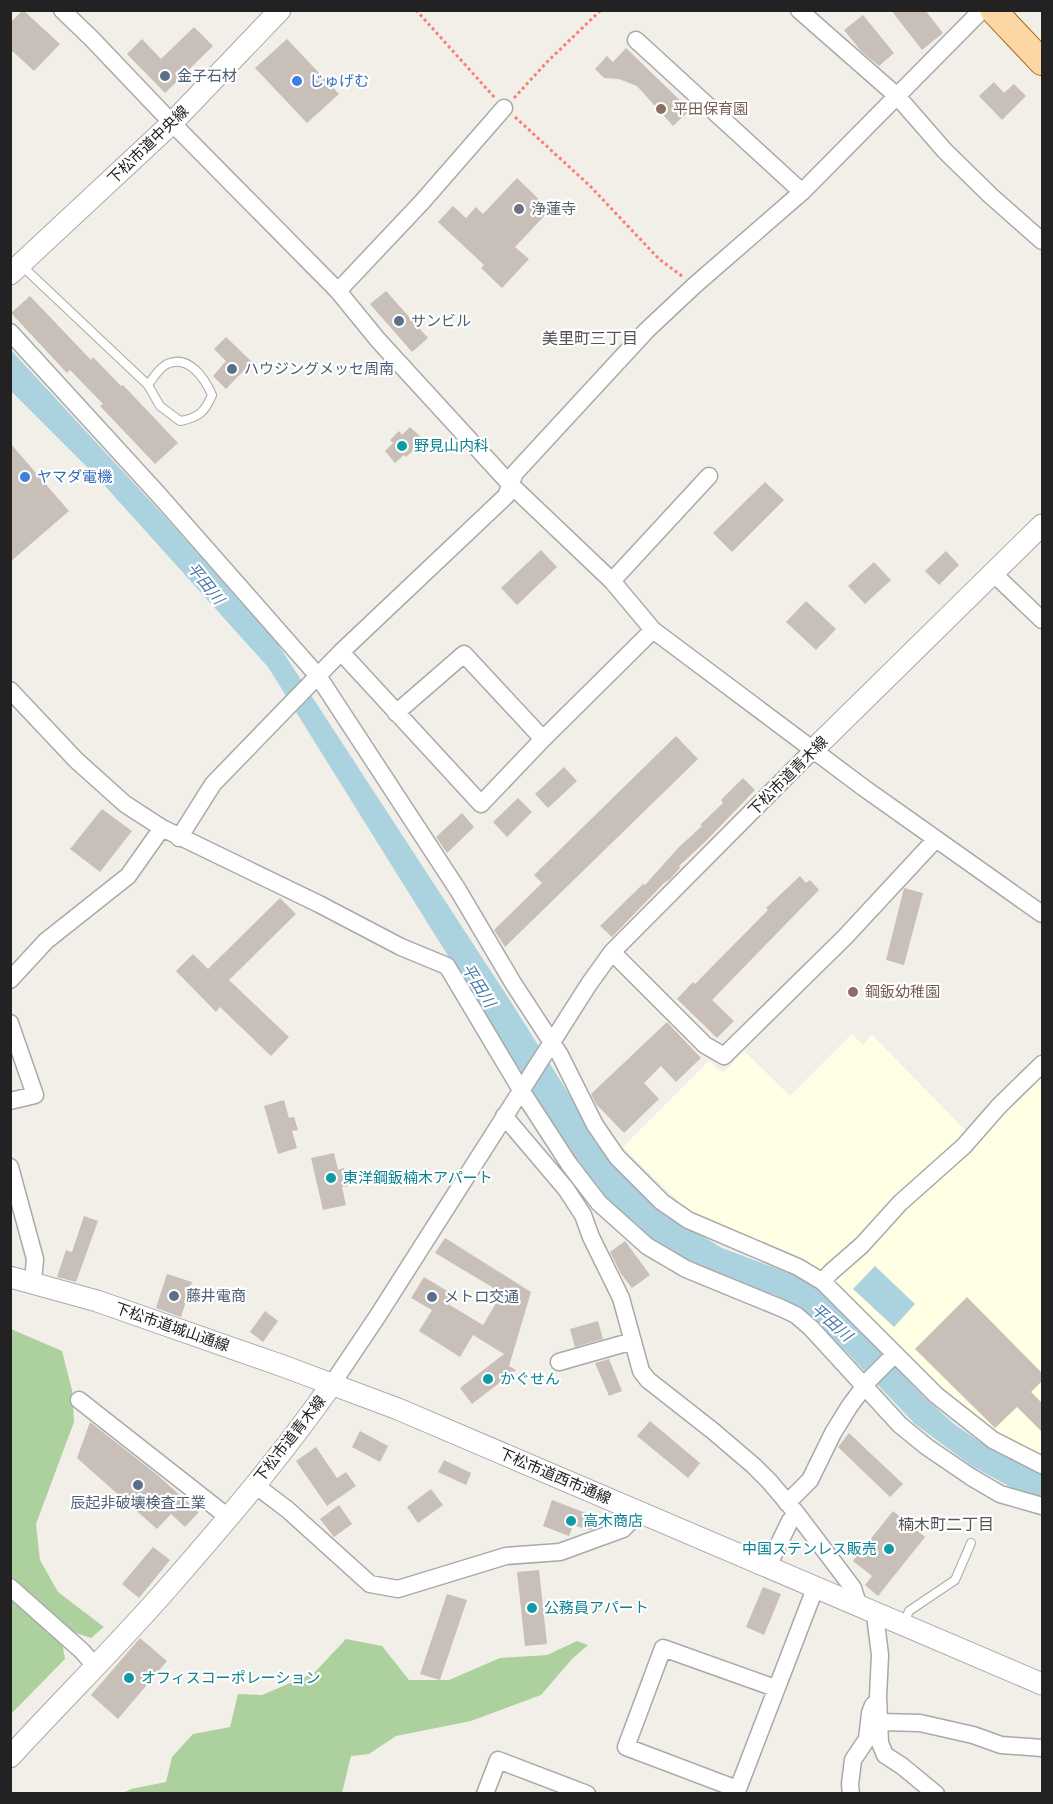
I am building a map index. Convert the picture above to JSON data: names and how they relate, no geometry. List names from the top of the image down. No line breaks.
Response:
{"streets":{"street":["下松市道中央線","下松市道青木線","下松市道城山通線","下松市道西市通線"]},"crossings":[["下松市道青木線","下松市道城山通線"],["下松市道青木線","下松市道西市通線"],["下松市道城山通線","下松市道西市通線"]],"districts":["美里町三丁目","楠木町二丁目"],"water":["平田川"],"places":["金子石材","じゅげむ","平田保育園","浄蓮寺","サンビル","ハウジングメッセ周南","野見山内科","ヤマダ電機","鋼鈑幼稚園","東洋鋼鈑楠木アパート","藤井電商","メトロ交通","かぐせん","辰起非破壊検査工業","高木商店","中国ステンレス販売","公務員アパート","オフィスコーポレーション"]}
